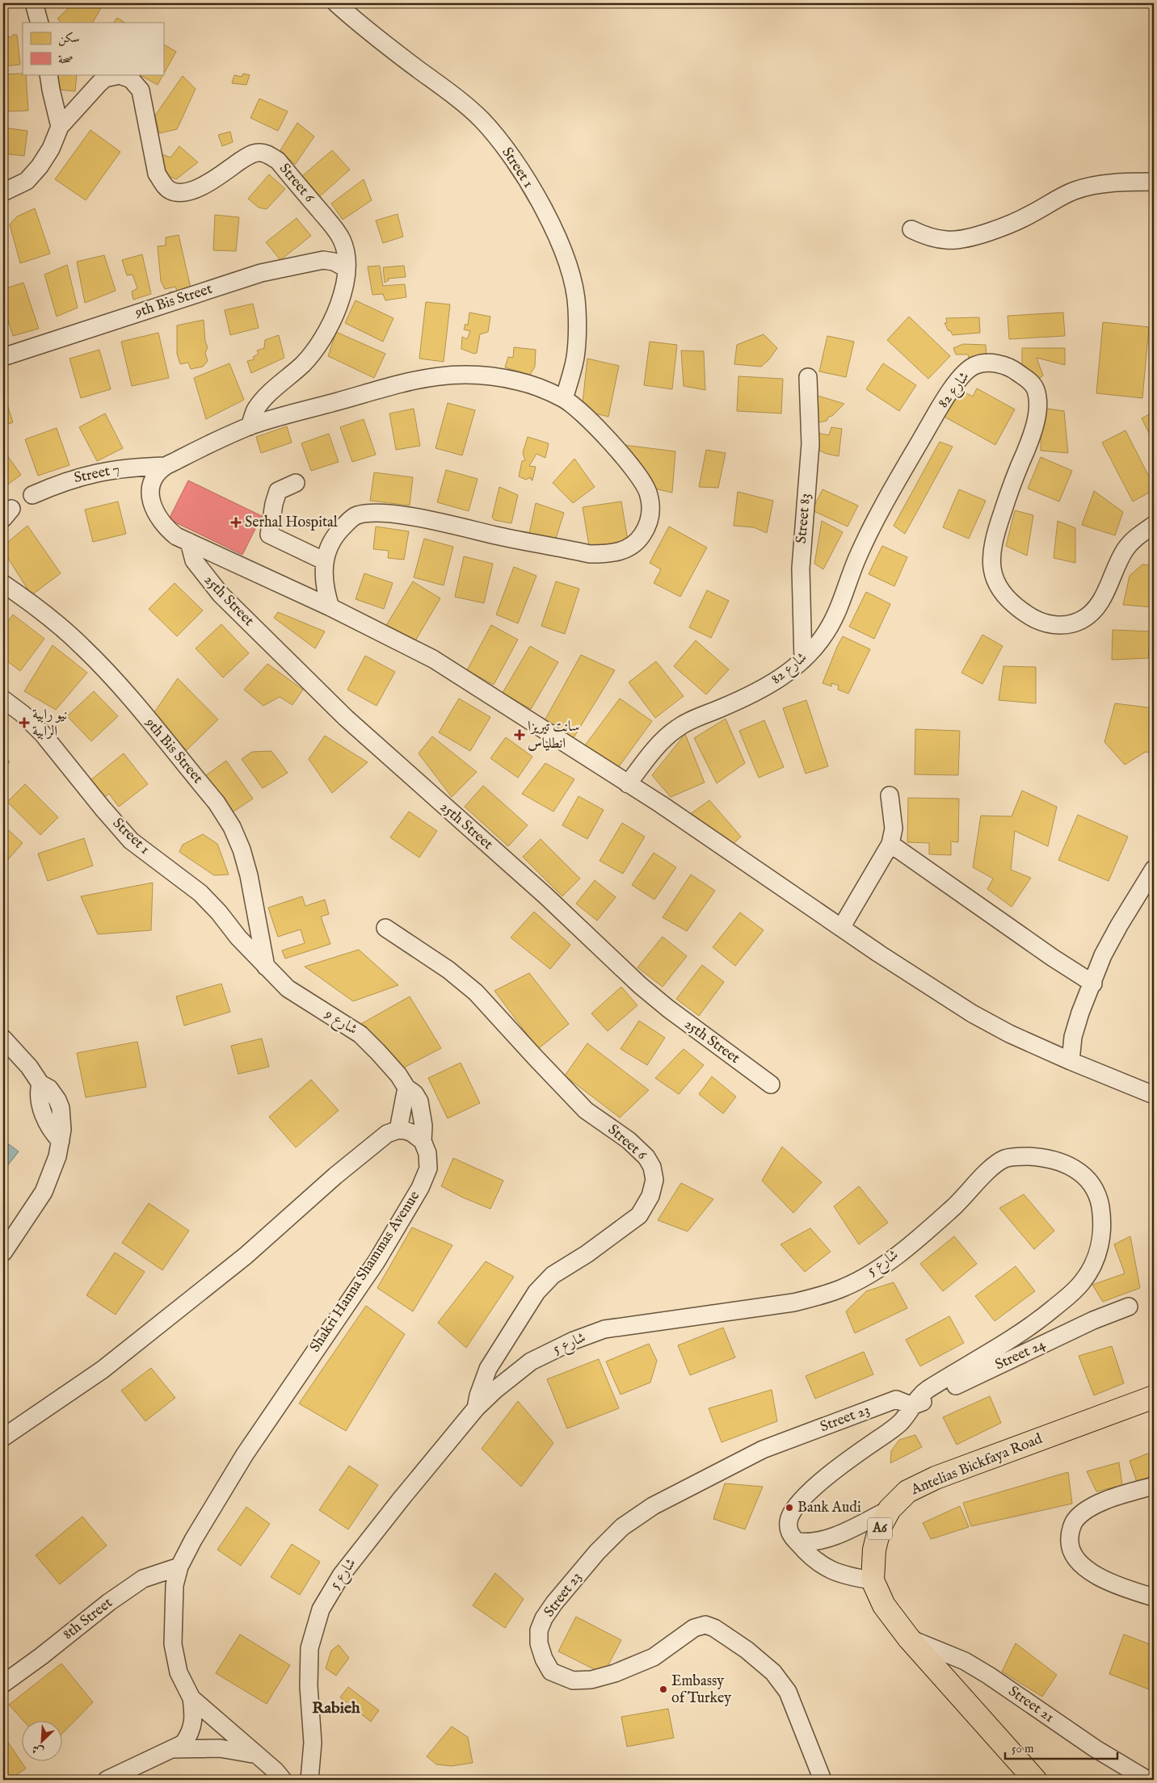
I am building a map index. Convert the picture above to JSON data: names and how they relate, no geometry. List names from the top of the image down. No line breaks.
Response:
{"streets":{"highway":["Antelias Bickfaya Road","A6"],"street":["Street 1","Street 6","9th Bis Street","شارع 82","Street 7","Street 83","25th Street","شارع 9","شارع 5","Shakri Hanna Shammas Avenue","Street 24","Street 23","8th Street","Street 21"]},"crossings":[["Street 1","9th Bis Street"],["Street 1","شارع 9"],["Street 6","9th Bis Street"],["Street 6","شارع 5"],["9th Bis Street","شارع 9"],["شارع 82","Street 83"],["شارع 9","Shakri Hanna Shammas Avenue"],["شارع 5","Street 24"],["شارع 5","Street 23"],["شارع 5","Antelias Bickfaya Road"],["Shakri Hanna Shammas Avenue","8th Street"],["Street 24","Street 23"],["Antelias Bickfaya Road","Street 21"]],"districts":["Rabieh"],"places":{"health":["Serhal Hospital","نيو رابية الرابية","سانت تيريزا انطلياس"],"other":["Bank Audi","Embassy of Turkey"]},"legend":["سكن","صحة"],"scale_bar":"50 m","north":"bottom left"}
